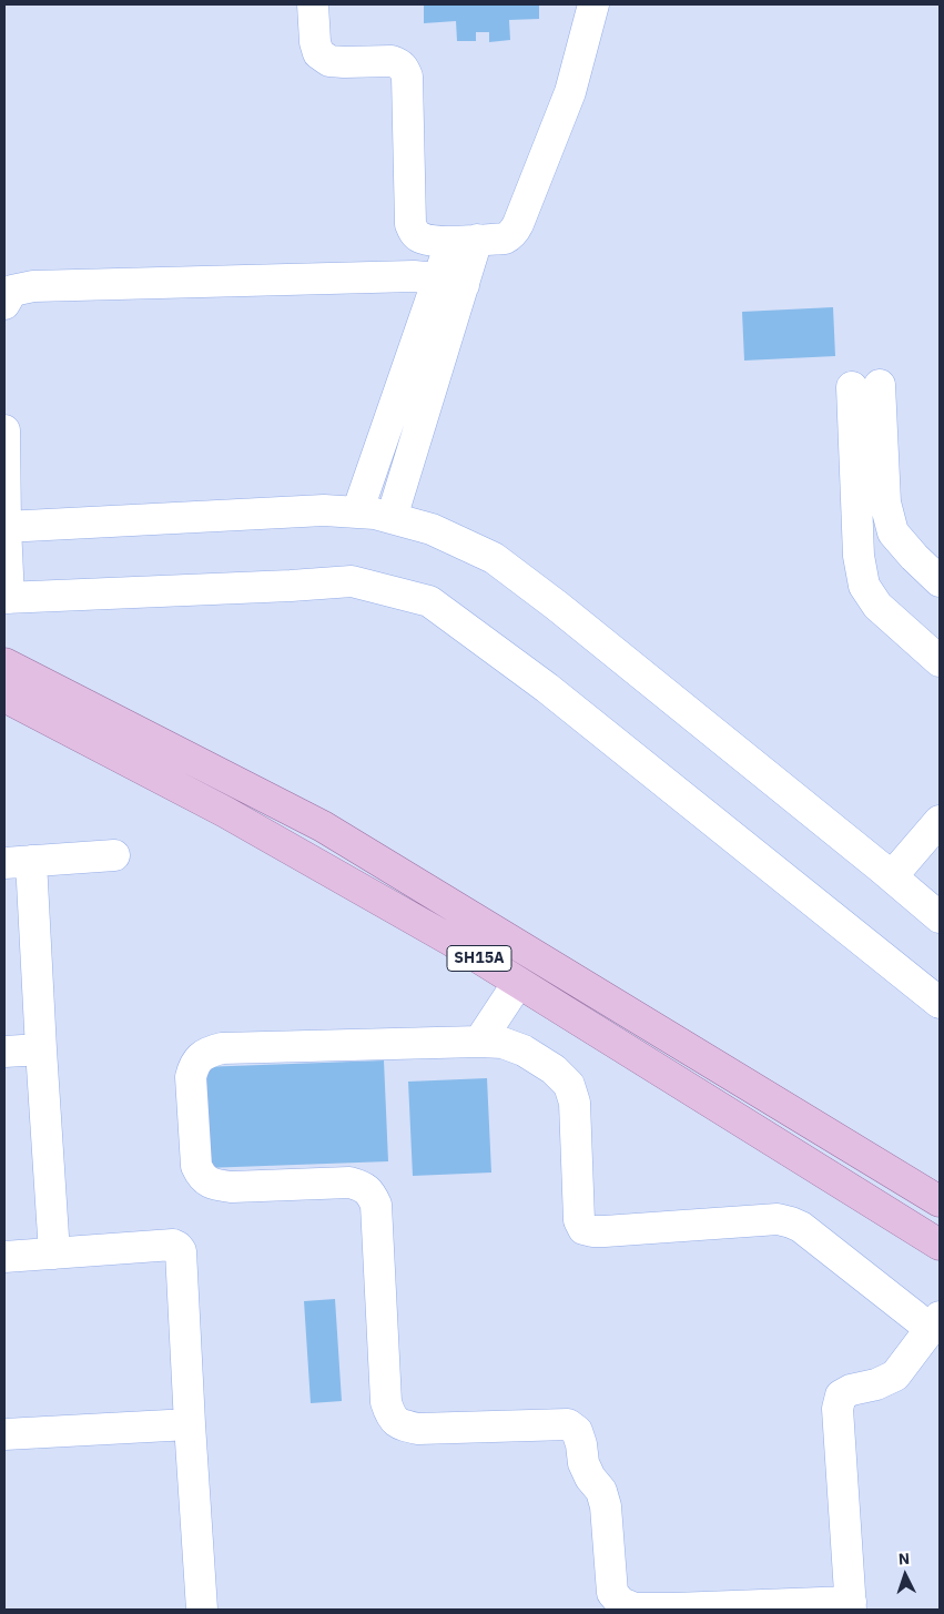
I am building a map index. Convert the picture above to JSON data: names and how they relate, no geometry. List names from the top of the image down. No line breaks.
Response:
{"streets":{"main road":["SH15A"]},"north":"top"}
